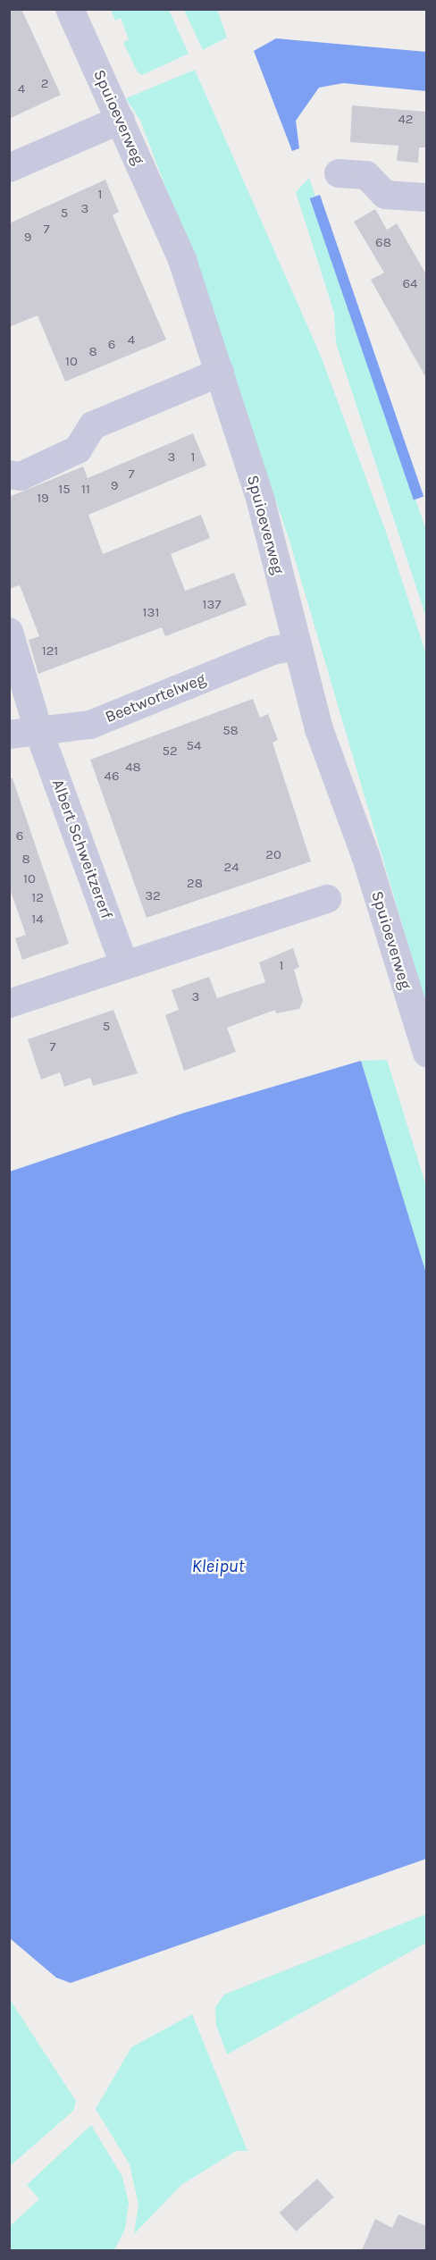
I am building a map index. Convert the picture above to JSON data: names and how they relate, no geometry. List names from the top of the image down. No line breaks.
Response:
{"streets":{"street":["Spuioeverweg","Beetwortelweg","Albert Schweitzererf"]},"crossings":[["Spuioeverweg","Beetwortelweg"],["Beetwortelweg","Albert Schweitzererf"]],"water":["Kleiput"],"house_numbers":["2","4","42","1","3","5","7","9","68","64","4","6","8","10","3","1","7","9","15","11","19","137","131","121","58","54","52","48","46","6","20","8","24","10","28","32","12","14","1","3","5","7"]}
